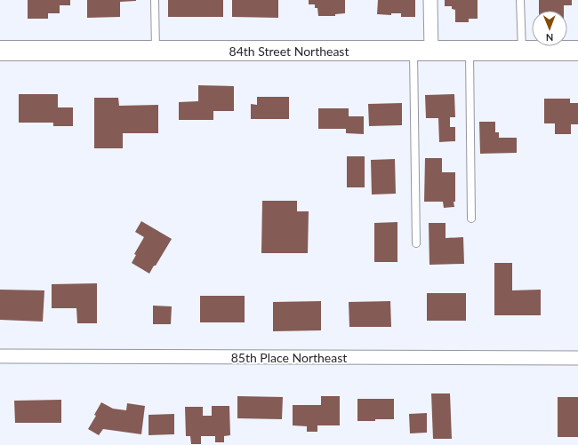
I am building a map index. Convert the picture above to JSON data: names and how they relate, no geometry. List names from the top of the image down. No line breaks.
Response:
{"streets":{"street":["84th Street Northeast","85th Place Northeast"]},"north":"bottom"}
